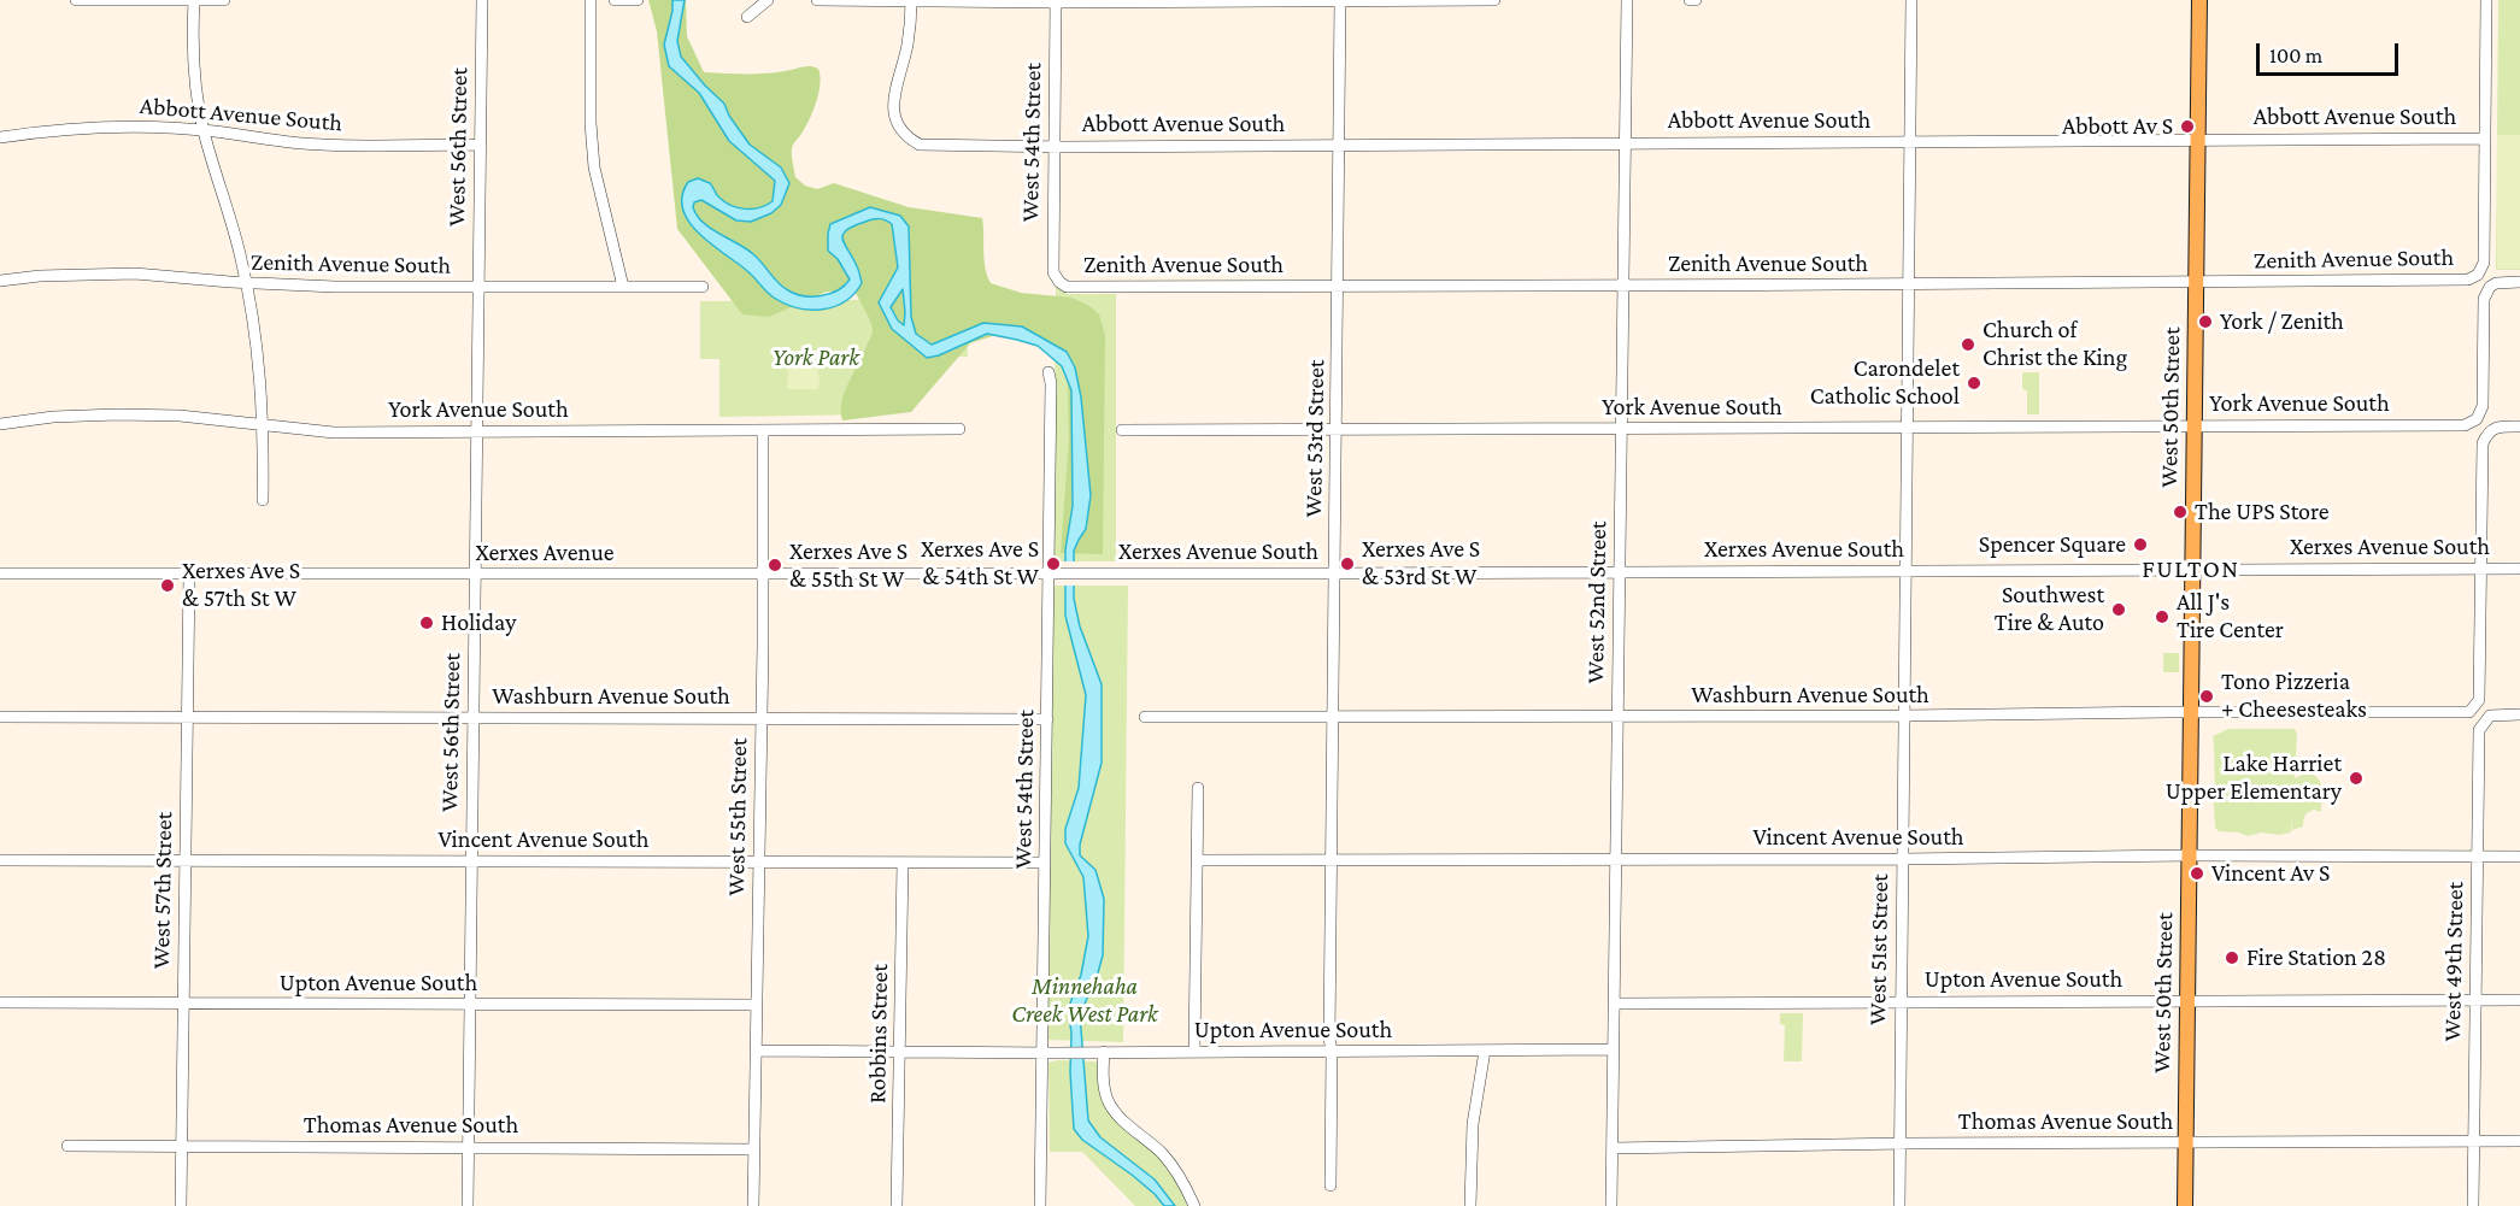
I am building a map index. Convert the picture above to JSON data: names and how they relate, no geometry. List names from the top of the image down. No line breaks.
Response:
{"streets":{"main road":["West 50th Street"],"street":["Abbott Avenue South","West 54th Street","West 56th Street","Zenith Avenue South","York Avenue South","West 53rd Street","Xerxes Avenue South","Xerxes Avenue","West 52nd Street","Washburn Avenue South","West 55th Street","Vincent Avenue South","West 57th Street","West 51st Street","West 49th Street","Upton Avenue South","Robbins Street","Thomas Avenue South"]},"crossings":[["Abbott Avenue South","West 54th Street"],["Abbott Avenue South","West 56th Street"],["Abbott Avenue South","Zenith Avenue South"],["Abbott Avenue South","West 50th Street"],["Abbott Avenue South","West 53rd Street"],["Abbott Avenue South","West 52nd Street"],["Abbott Avenue South","West 51st Street"],["West 54th Street","Zenith Avenue South"],["West 54th Street","Xerxes Avenue"],["West 54th Street","Washburn Avenue South"],["West 54th Street","Vincent Avenue South"],["West 54th Street","Upton Avenue South"],["West 56th Street","Zenith Avenue South"],["West 56th Street","York Avenue South"],["West 56th Street","Xerxes Avenue"],["West 56th Street","Washburn Avenue South"],["West 56th Street","Vincent Avenue South"],["West 56th Street","Upton Avenue South"],["West 56th Street","Thomas Avenue South"],["Zenith Avenue South","West 50th Street"],["Zenith Avenue South","West 53rd Street"],["Zenith Avenue South","West 52nd Street"],["Zenith Avenue South","West 51st Street"],["York Avenue South","West 50th Street"],["York Avenue South","West 53rd Street"],["York Avenue South","West 52nd Street"],["York Avenue South","West 55th Street"],["York Avenue South","West 51st Street"],["West 50th Street","Xerxes Avenue South"],["West 50th Street","Washburn Avenue South"],["West 50th Street","Vincent Avenue South"],["West 50th Street","Upton Avenue South"],["West 50th Street","Thomas Avenue South"],["West 53rd Street","Xerxes Avenue South"],["West 53rd Street","Washburn Avenue South"],["West 53rd Street","Vincent Avenue South"],["West 53rd Street","Upton Avenue South"],["Xerxes Avenue South","Xerxes Avenue"],["Xerxes Avenue South","West 52nd Street"],["Xerxes Avenue South","Washburn Avenue South"],["Xerxes Avenue South","West 51st Street"],["Xerxes Avenue","West 55th Street"],["Xerxes Avenue","West 57th Street"],["West 52nd Street","Washburn Avenue South"],["West 52nd Street","Vincent Avenue South"],["West 52nd Street","Upton Avenue South"],["West 52nd Street","Thomas Avenue South"],["Washburn Avenue South","West 55th Street"],["Washburn Avenue South","West 57th Street"],["Washburn Avenue South","West 51st Street"],["West 55th Street","Vincent Avenue South"],["West 55th Street","Upton Avenue South"],["West 55th Street","Thomas Avenue South"],["Vincent Avenue South","West 57th Street"],["Vincent Avenue South","West 51st Street"],["Vincent Avenue South","West 49th Street"],["Vincent Avenue South","Robbins Street"],["West 57th Street","Upton Avenue South"],["West 57th Street","Thomas Avenue South"],["West 51st Street","Upton Avenue South"],["West 51st Street","Thomas Avenue South"],["West 49th Street","Upton Avenue South"],["West 49th Street","Thomas Avenue South"],["Upton Avenue South","Robbins Street"]],"districts":["FULTON"],"parks":["York Park","Minnehaha Creek West Park"],"places":["Abbott Av S","York / Zenith","Church of Christ the King","Carondelet Catholic School","The UPS Store","Spencer Square","Xerxes Ave S & 54th St W","Xerxes Ave S & 53rd St W","Xerxes Ave S & 55th St W","Xerxes Ave S & 57th St W","Southwest Tire & Auto","All J's Tire Center","Holiday","Tono Pizzeria + Cheesesteaks","Lake Harriet Upper Elementary","Vincent Av S","Fire Station 28"],"scale_bar":"100 m"}
